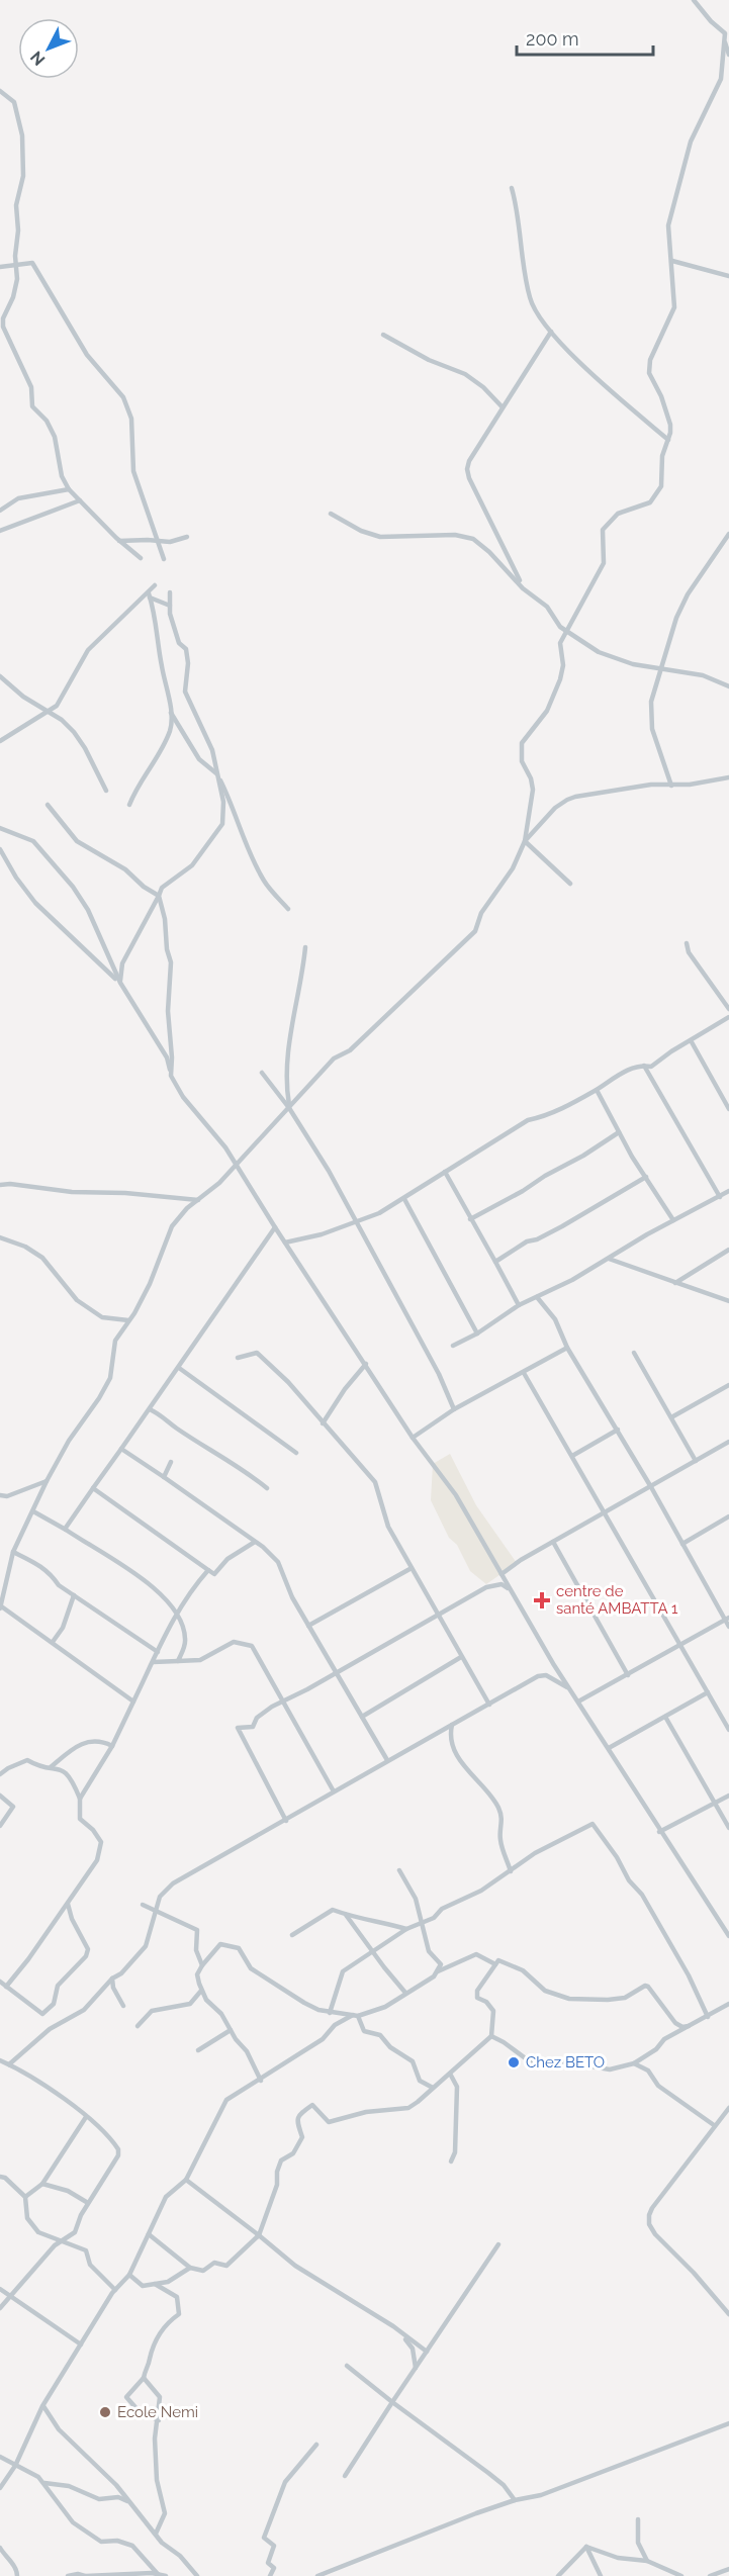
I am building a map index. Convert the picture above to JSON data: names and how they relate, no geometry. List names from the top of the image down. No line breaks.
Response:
{"places":{"health":["centre de santé AMBATTA 1"],"other":["Chez BETO","Ecole Nemi"]},"scale_bar":"200 m","north":"bottom left"}
